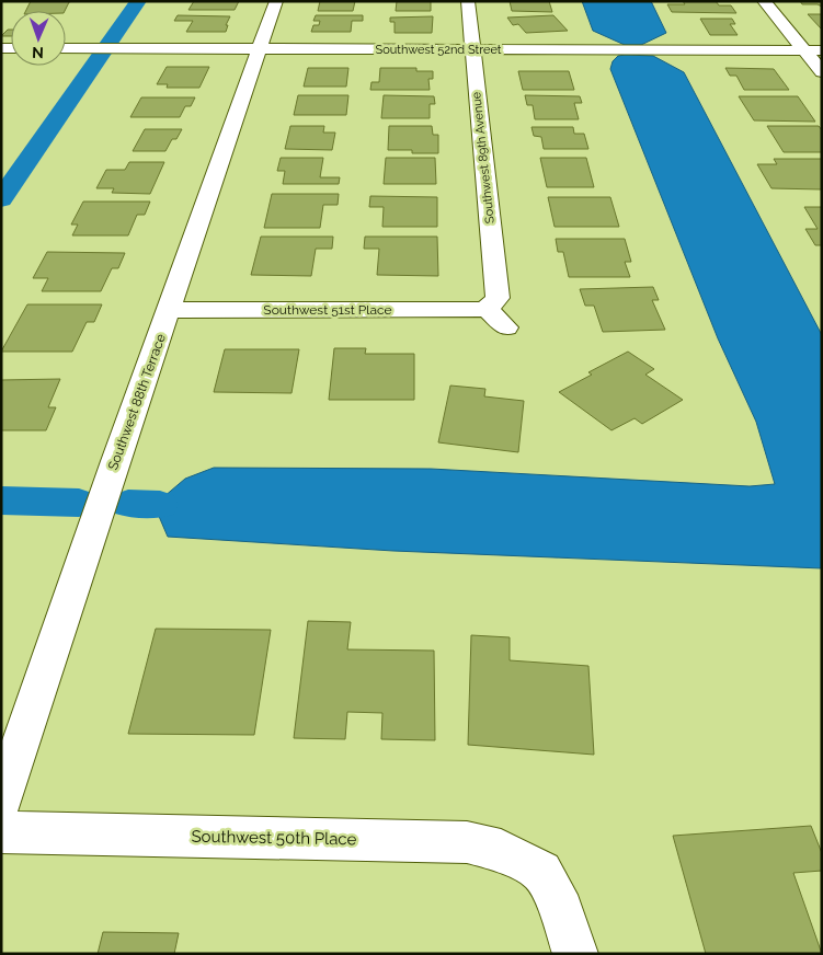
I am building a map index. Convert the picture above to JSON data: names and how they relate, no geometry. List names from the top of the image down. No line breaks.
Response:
{"streets":{"street":["Southwest 52nd Street","Southwest 89th Avenue","Southwest 51st Place","Southwest 88th Terrace","Southwest 50th Place"]},"crossings":[["Southwest 52nd Street","Southwest 89th Avenue"],["Southwest 52nd Street","Southwest 88th Terrace"],["Southwest 89th Avenue","Southwest 51st Place"],["Southwest 51st Place","Southwest 88th Terrace"]],"north":"bottom"}
